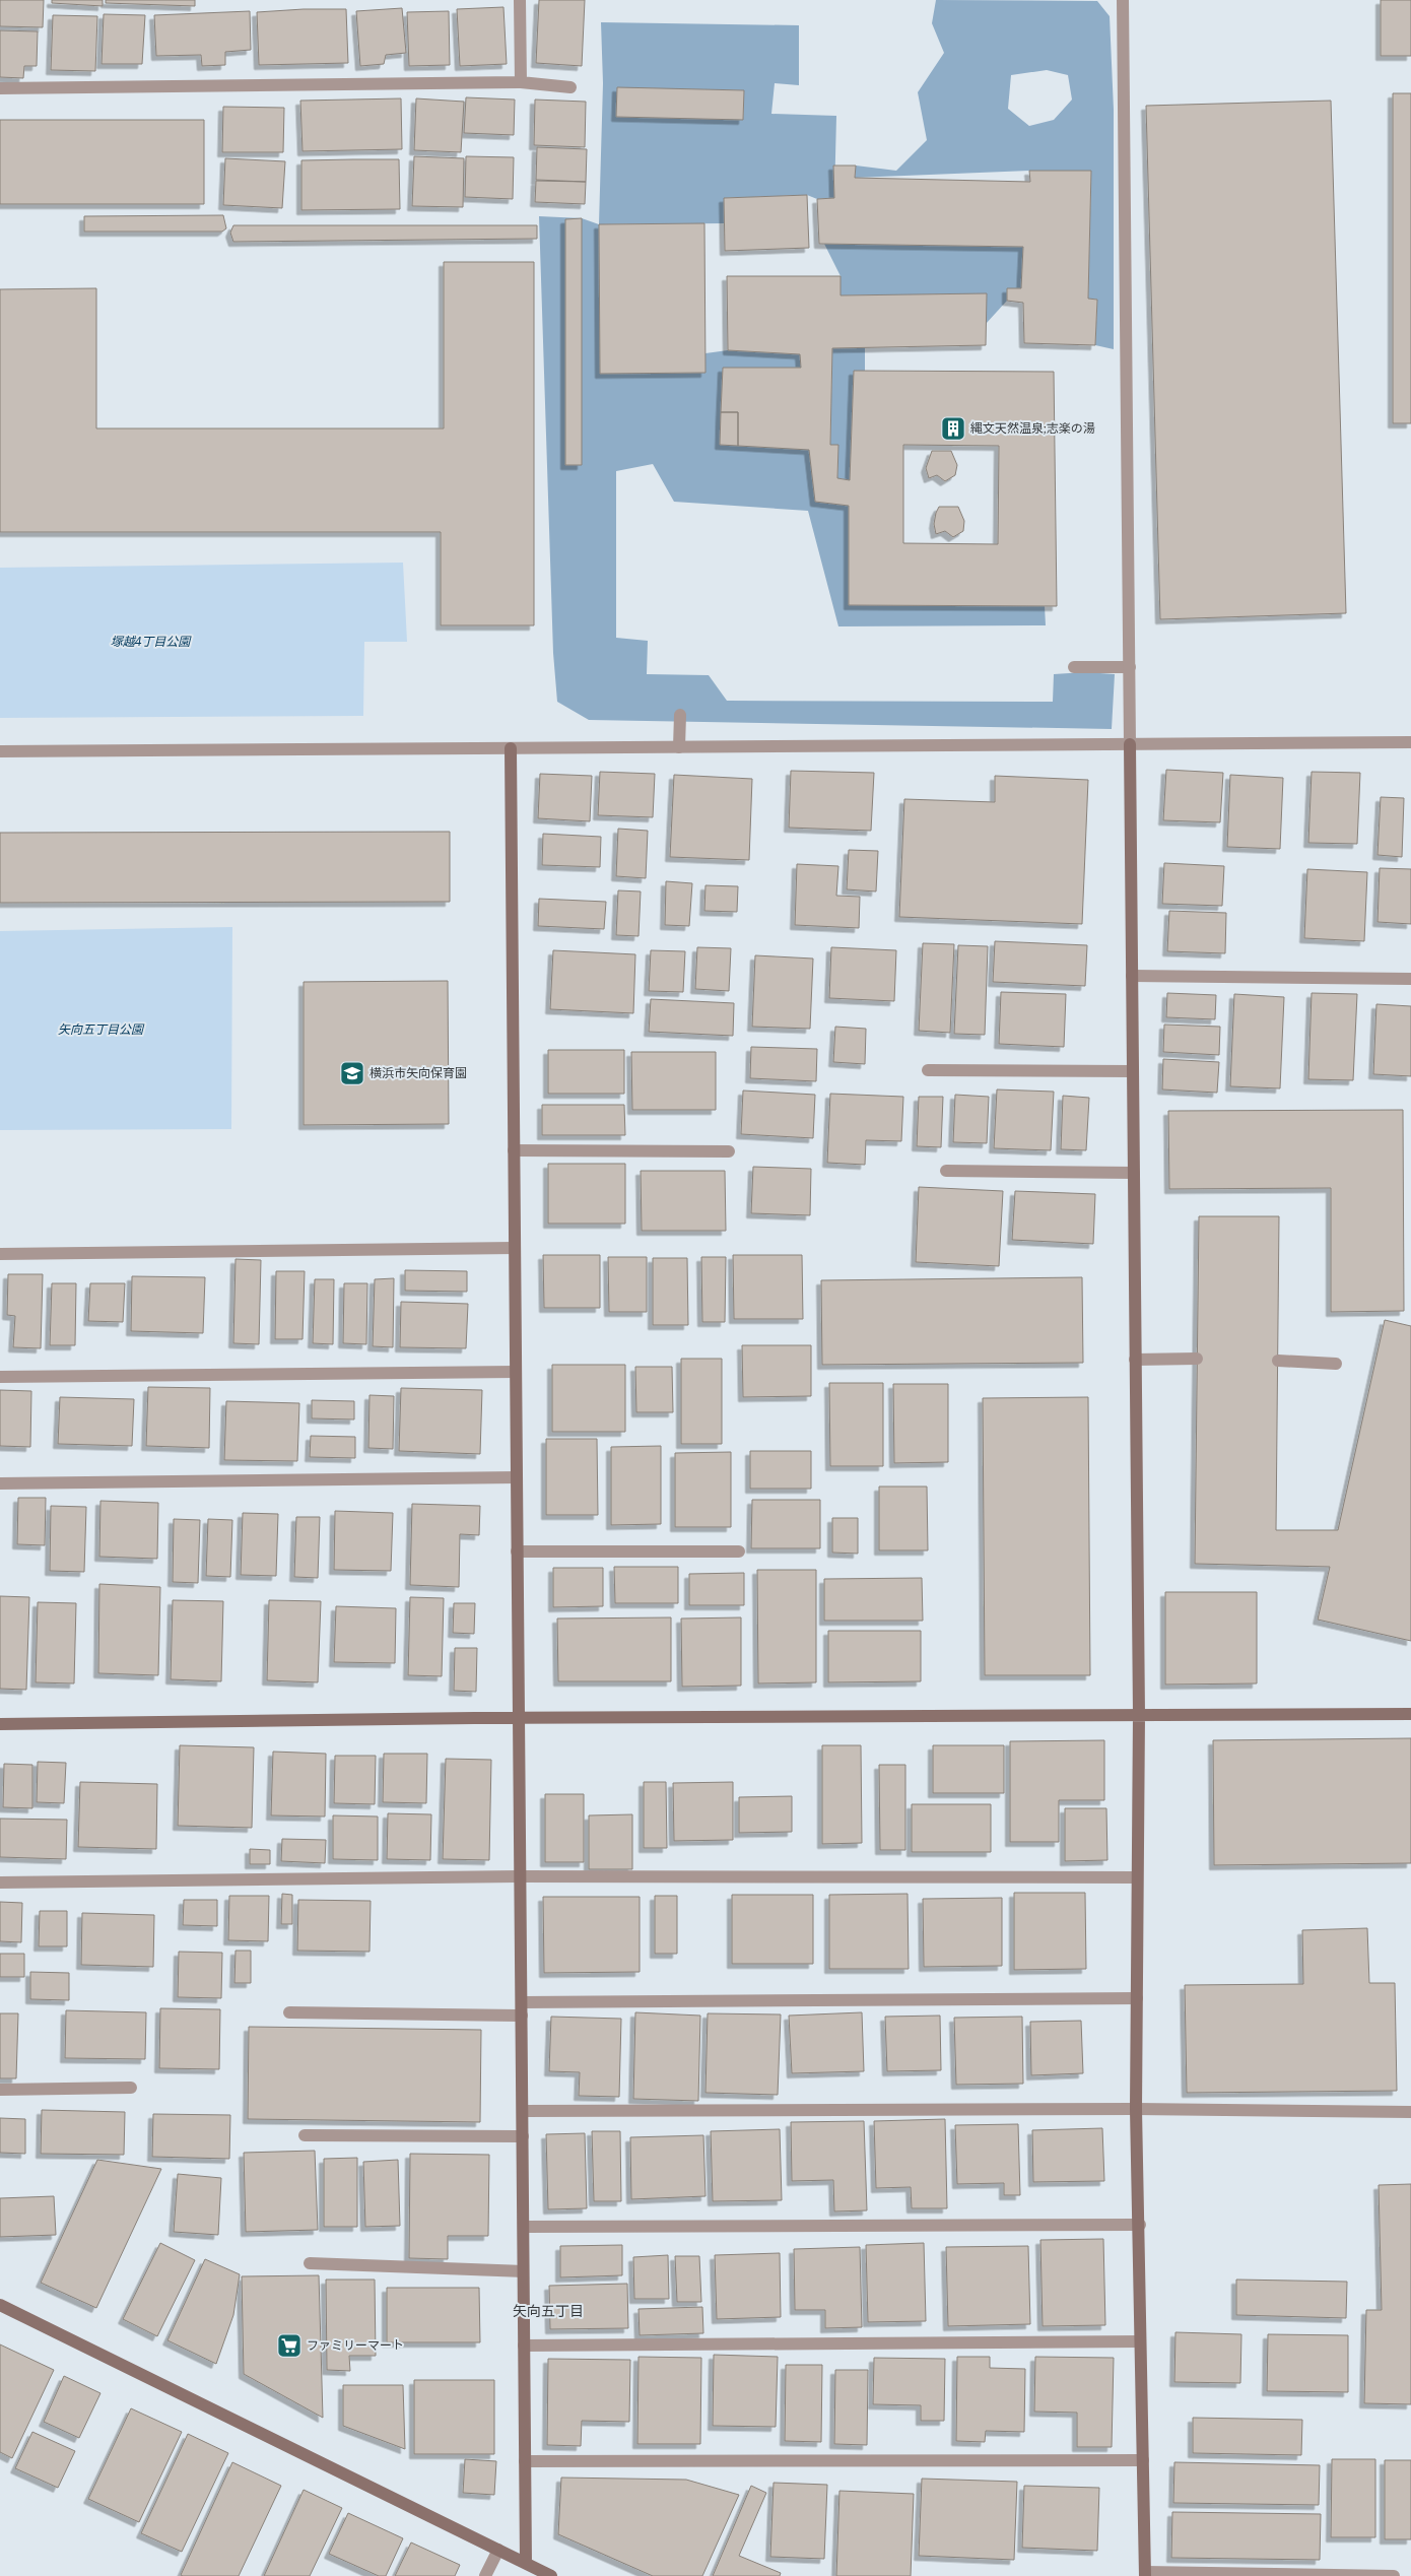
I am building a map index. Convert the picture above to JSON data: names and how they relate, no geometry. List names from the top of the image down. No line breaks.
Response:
{"districts":["矢向五丁目"],"parks":["塚越4丁目公園","矢向五丁目公園"],"places":{"building":["縄文天然温泉;志楽の湯"],"school or university":["横浜市矢向保育園"],"supermarket":["ファミリーマート"]}}
